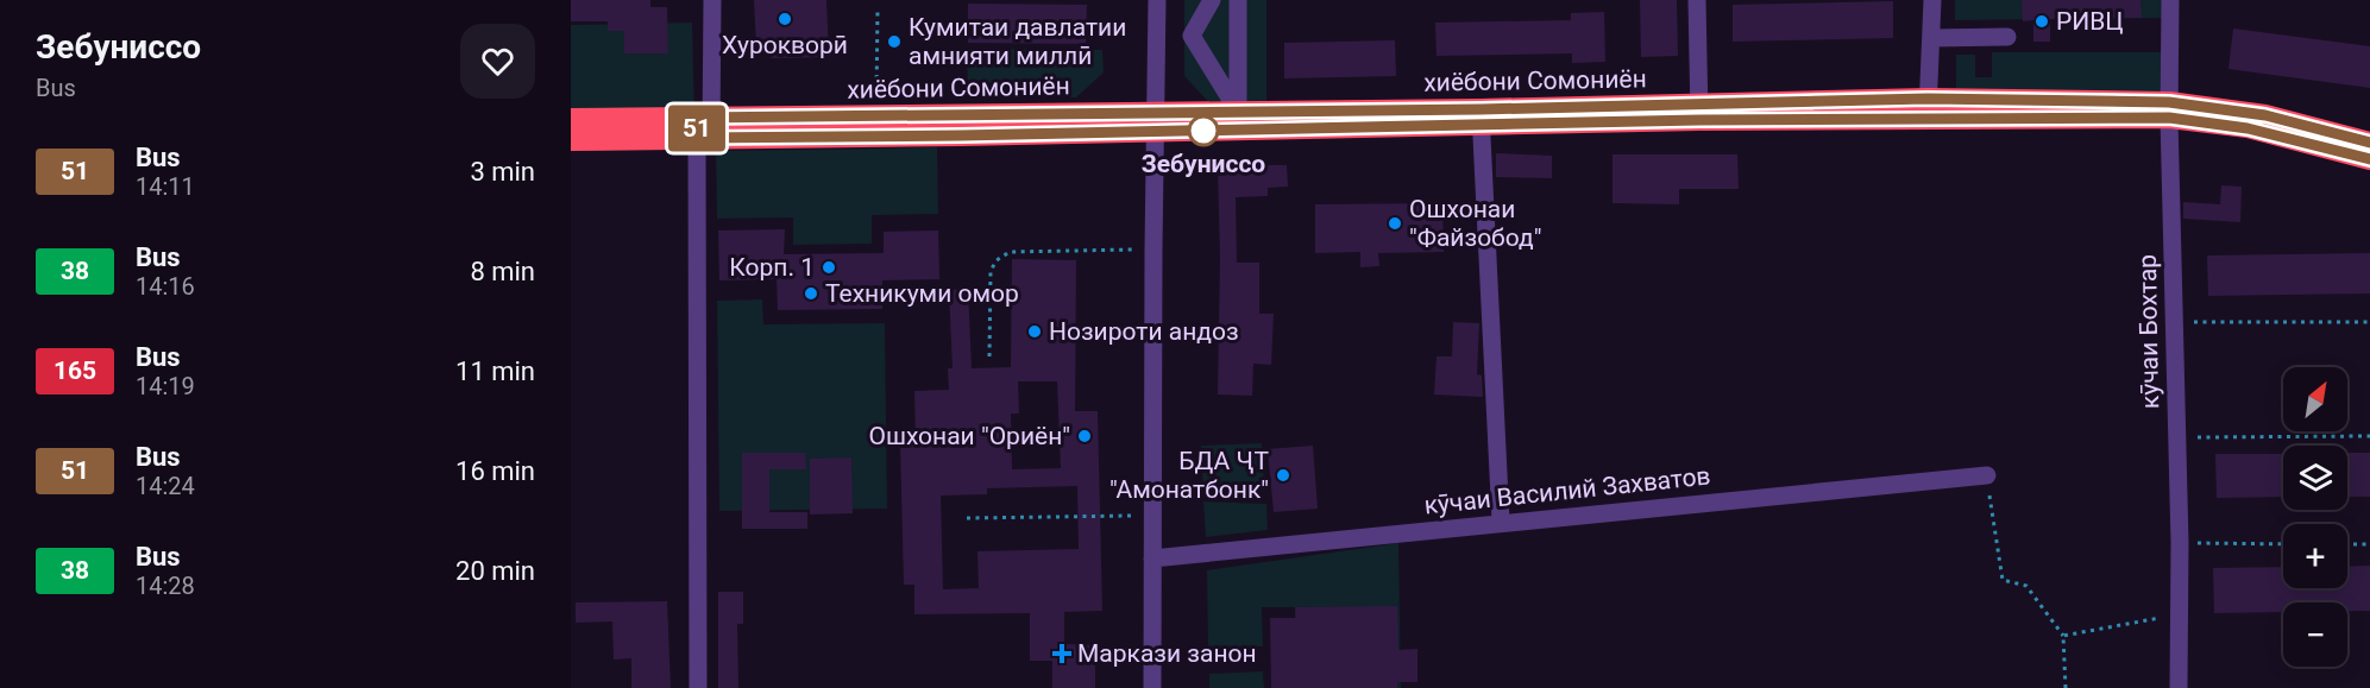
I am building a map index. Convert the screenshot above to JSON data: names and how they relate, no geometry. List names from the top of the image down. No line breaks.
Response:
{"streets":{"highway":["хиёбони Сомониён"],"street":["кӯчаи Бохтар","кӯчаи Василий Захватов"]},"crossings":[["хиёбони Сомониён","кӯчаи Бохтар"]],"places":{"other":["Хурокворӣ","РИВЦ","Кумитаи давлатии амнияти миллӣ","Зебуниссо","Ошхонаи \"Файзобод\"","Корп. 1","Техникуми омор","Нозироти андоз","Ошхонаи \"Ориён\"","БДА ҶТ \"Амонатбонк\""],"health":["Маркази занон"]},"lines":["bus line 51"],"north":"top right","page":{"heading":["Зебуниссо","Bus"],"on_map":"51","list":[{"mark":"51","name":"Bus","note":"14:11","value":"3 min"},{"mark":"38","name":"Bus","note":"14:16","value":"8 min"},{"mark":"165","name":"Bus","note":"14:19","value":"11 min"},{"mark":"51","name":"Bus","note":"14:24","value":"16 min"},{"mark":"38","name":"Bus","note":"14:28","value":"20 min"}],"map_buttons":["+","−"]}}
